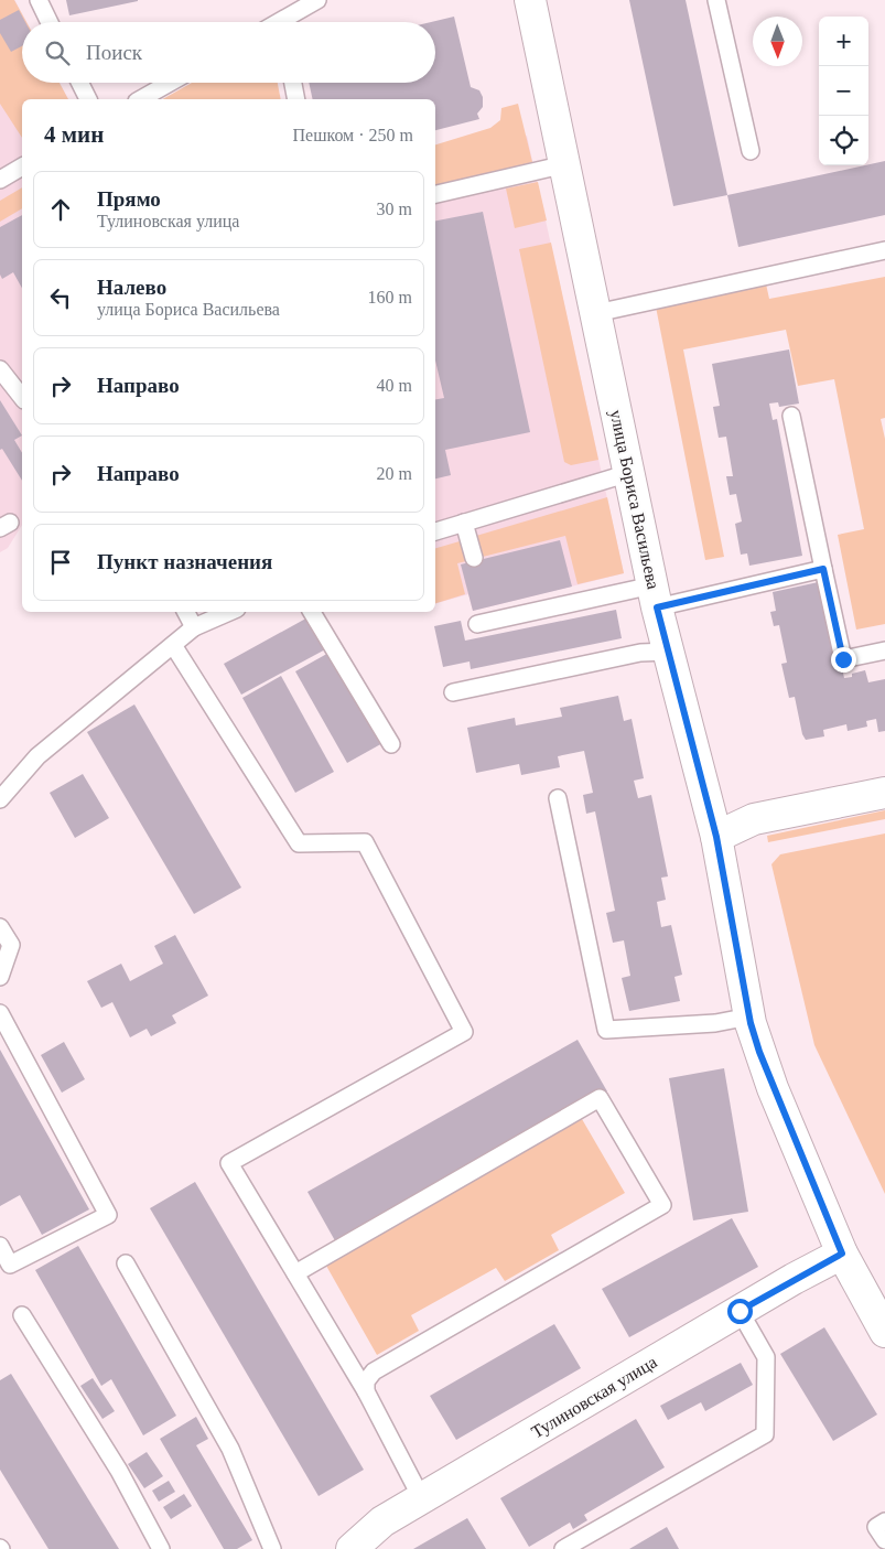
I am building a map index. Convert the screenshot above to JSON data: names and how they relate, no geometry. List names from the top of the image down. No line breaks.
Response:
{"streets":{"street":["улица Бориса Васильева","Тулиновская улица"]},"crossings":[["улица Бориса Васильева","Тулиновская улица"]],"north":"bottom","page":{"map_buttons":["+","−"],"search":"Поиск","heading":["4 мин","Пешком · 250 m"],"list":[["Прямо","Тулиновская улица","30 m"],["Налево","улица Бориса Васильева","160 m"],["Направо","40 m"],["Направо","20 m"],"Пункт назначения"]}}
